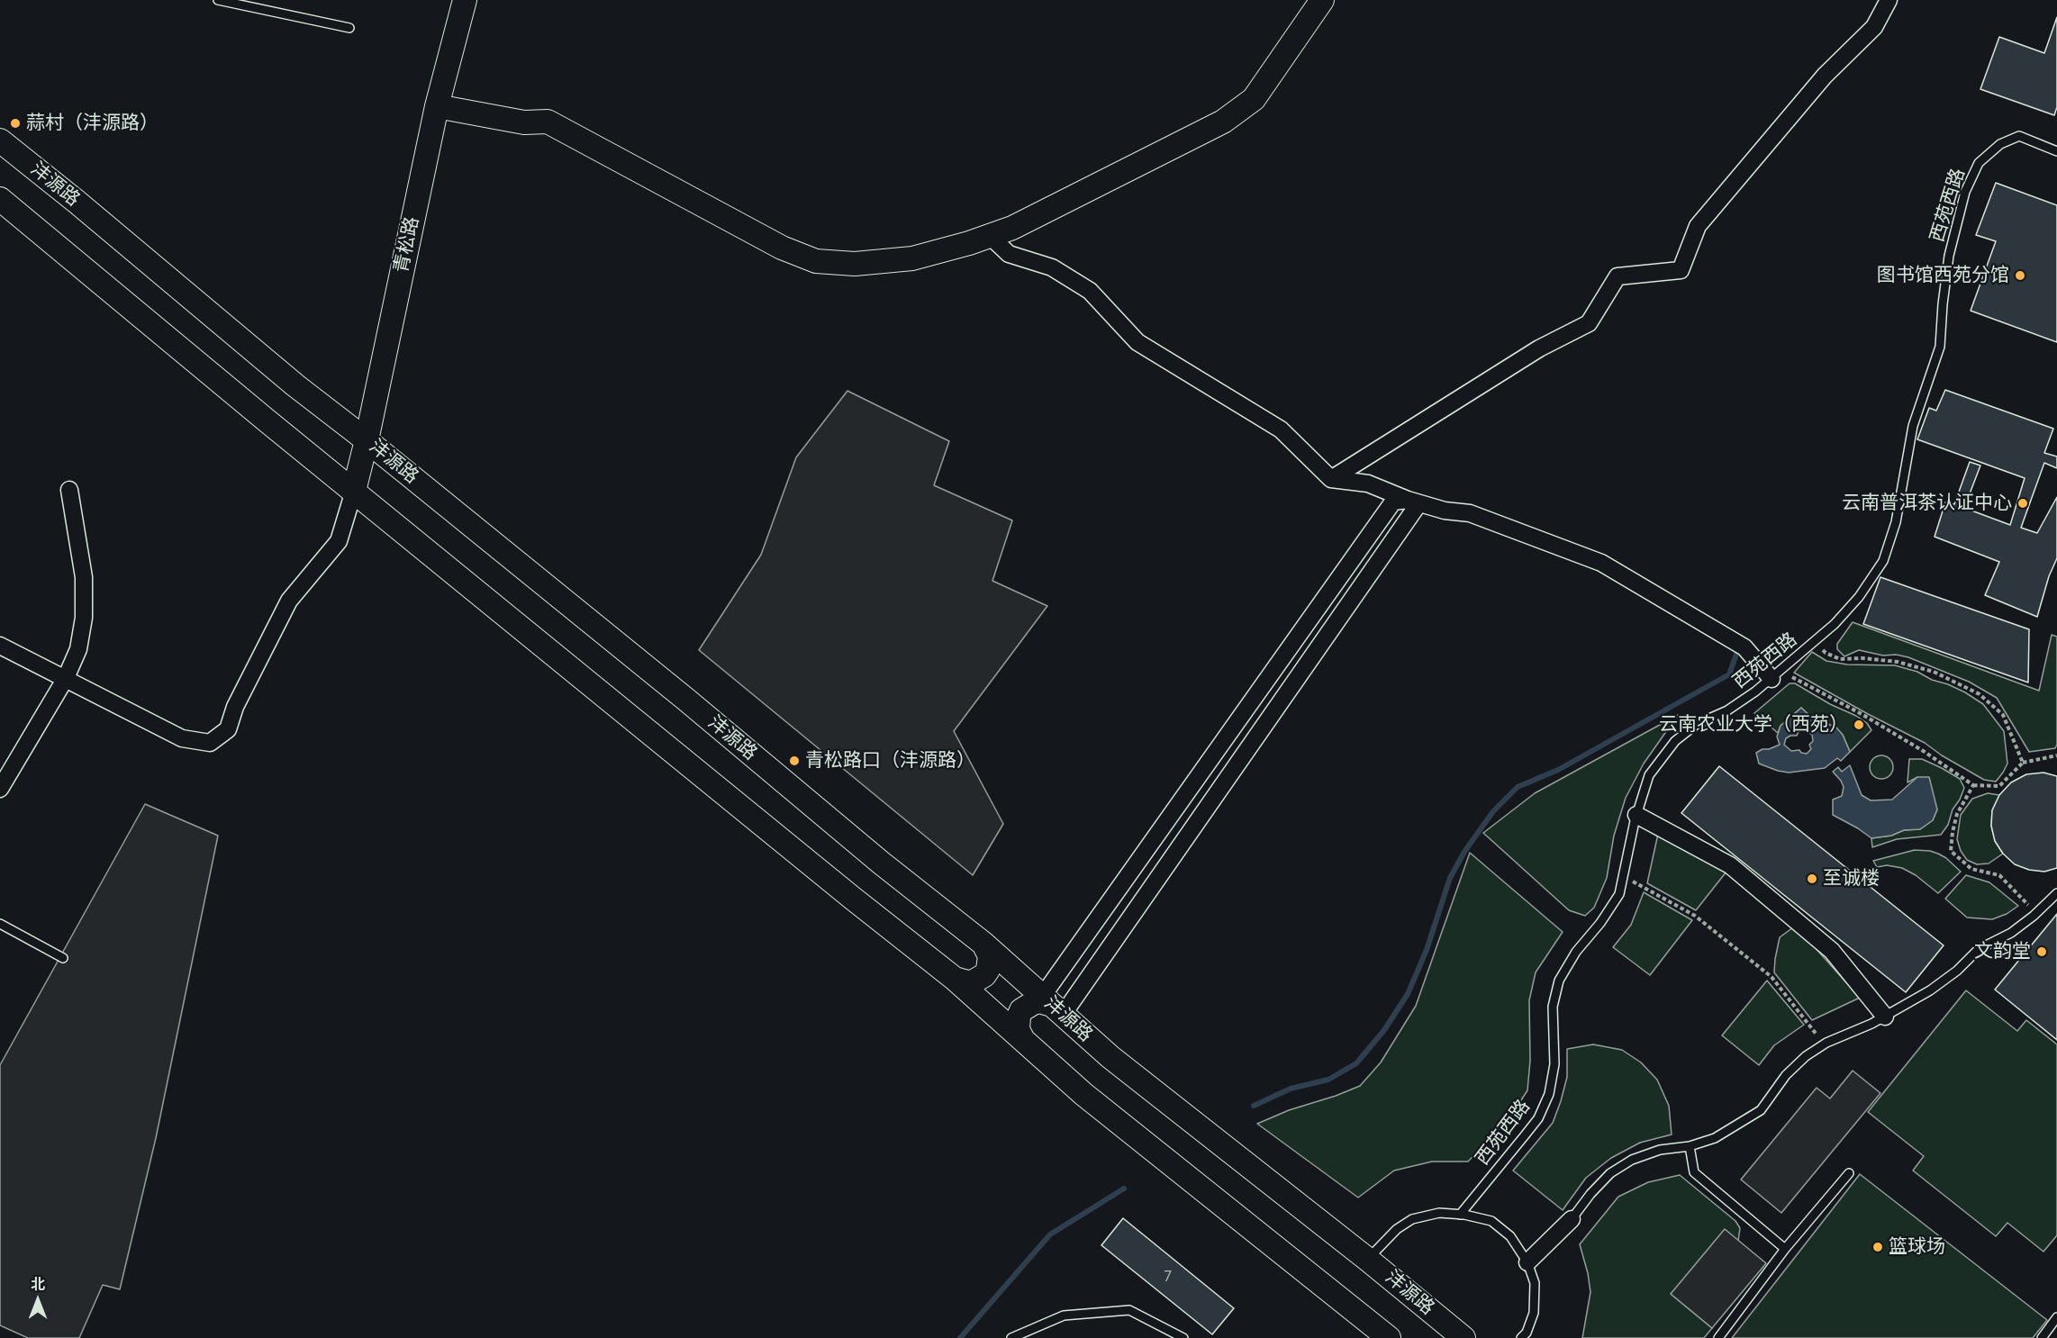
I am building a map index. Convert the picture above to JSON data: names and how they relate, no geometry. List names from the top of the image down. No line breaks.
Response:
{"streets":{"main road":["沣源路","青松路"],"lane":["西苑西路"]},"crossings":[["沣源路","青松路"]],"places":["蒜村（沣源路）","图书馆西苑分馆","云南普洱茶认证中心","云南农业大学（西苑）","青松路口（沣源路）","至诚楼","文韵堂","篮球场"],"house_numbers":["7"],"north":"top"}
